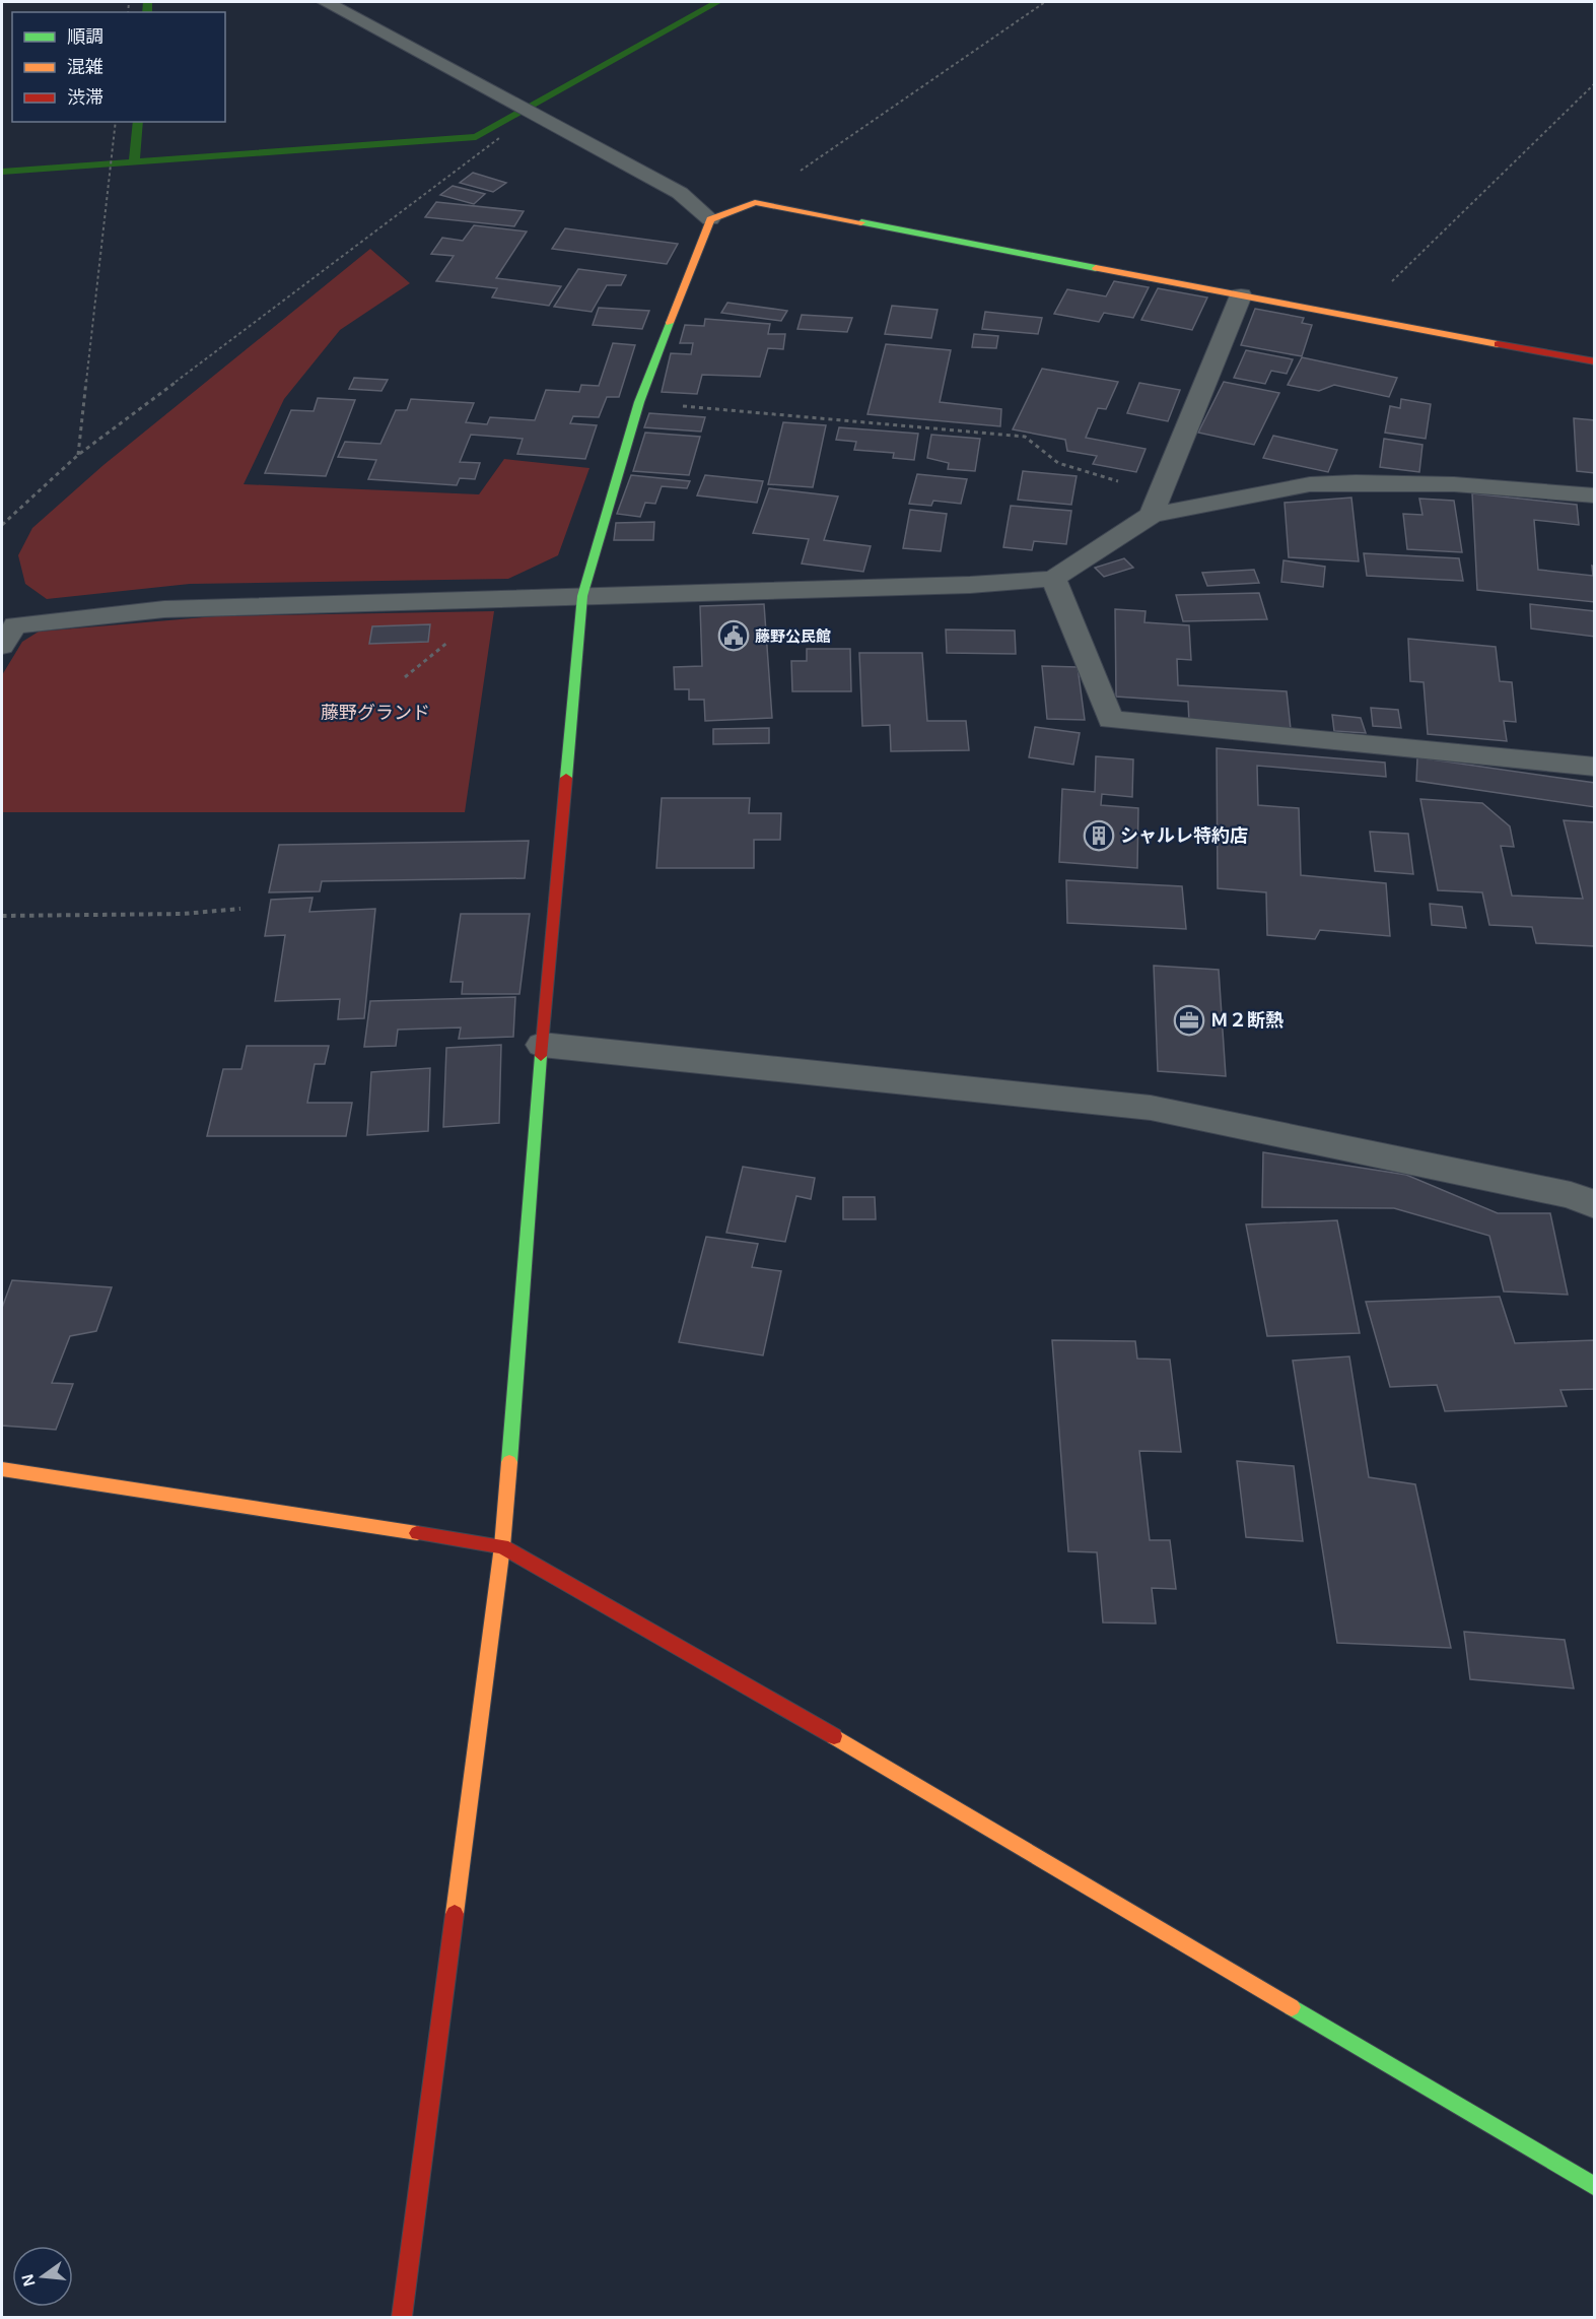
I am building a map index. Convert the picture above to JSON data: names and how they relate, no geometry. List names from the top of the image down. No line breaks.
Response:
{"parks":["藤野グランド"],"places":{"public building":["藤野公民館"],"building":["シャルレ特約店"],"office":["Ｍ２断熱"]},"legend":["順調","混雑","渋滞"],"north":"left"}
